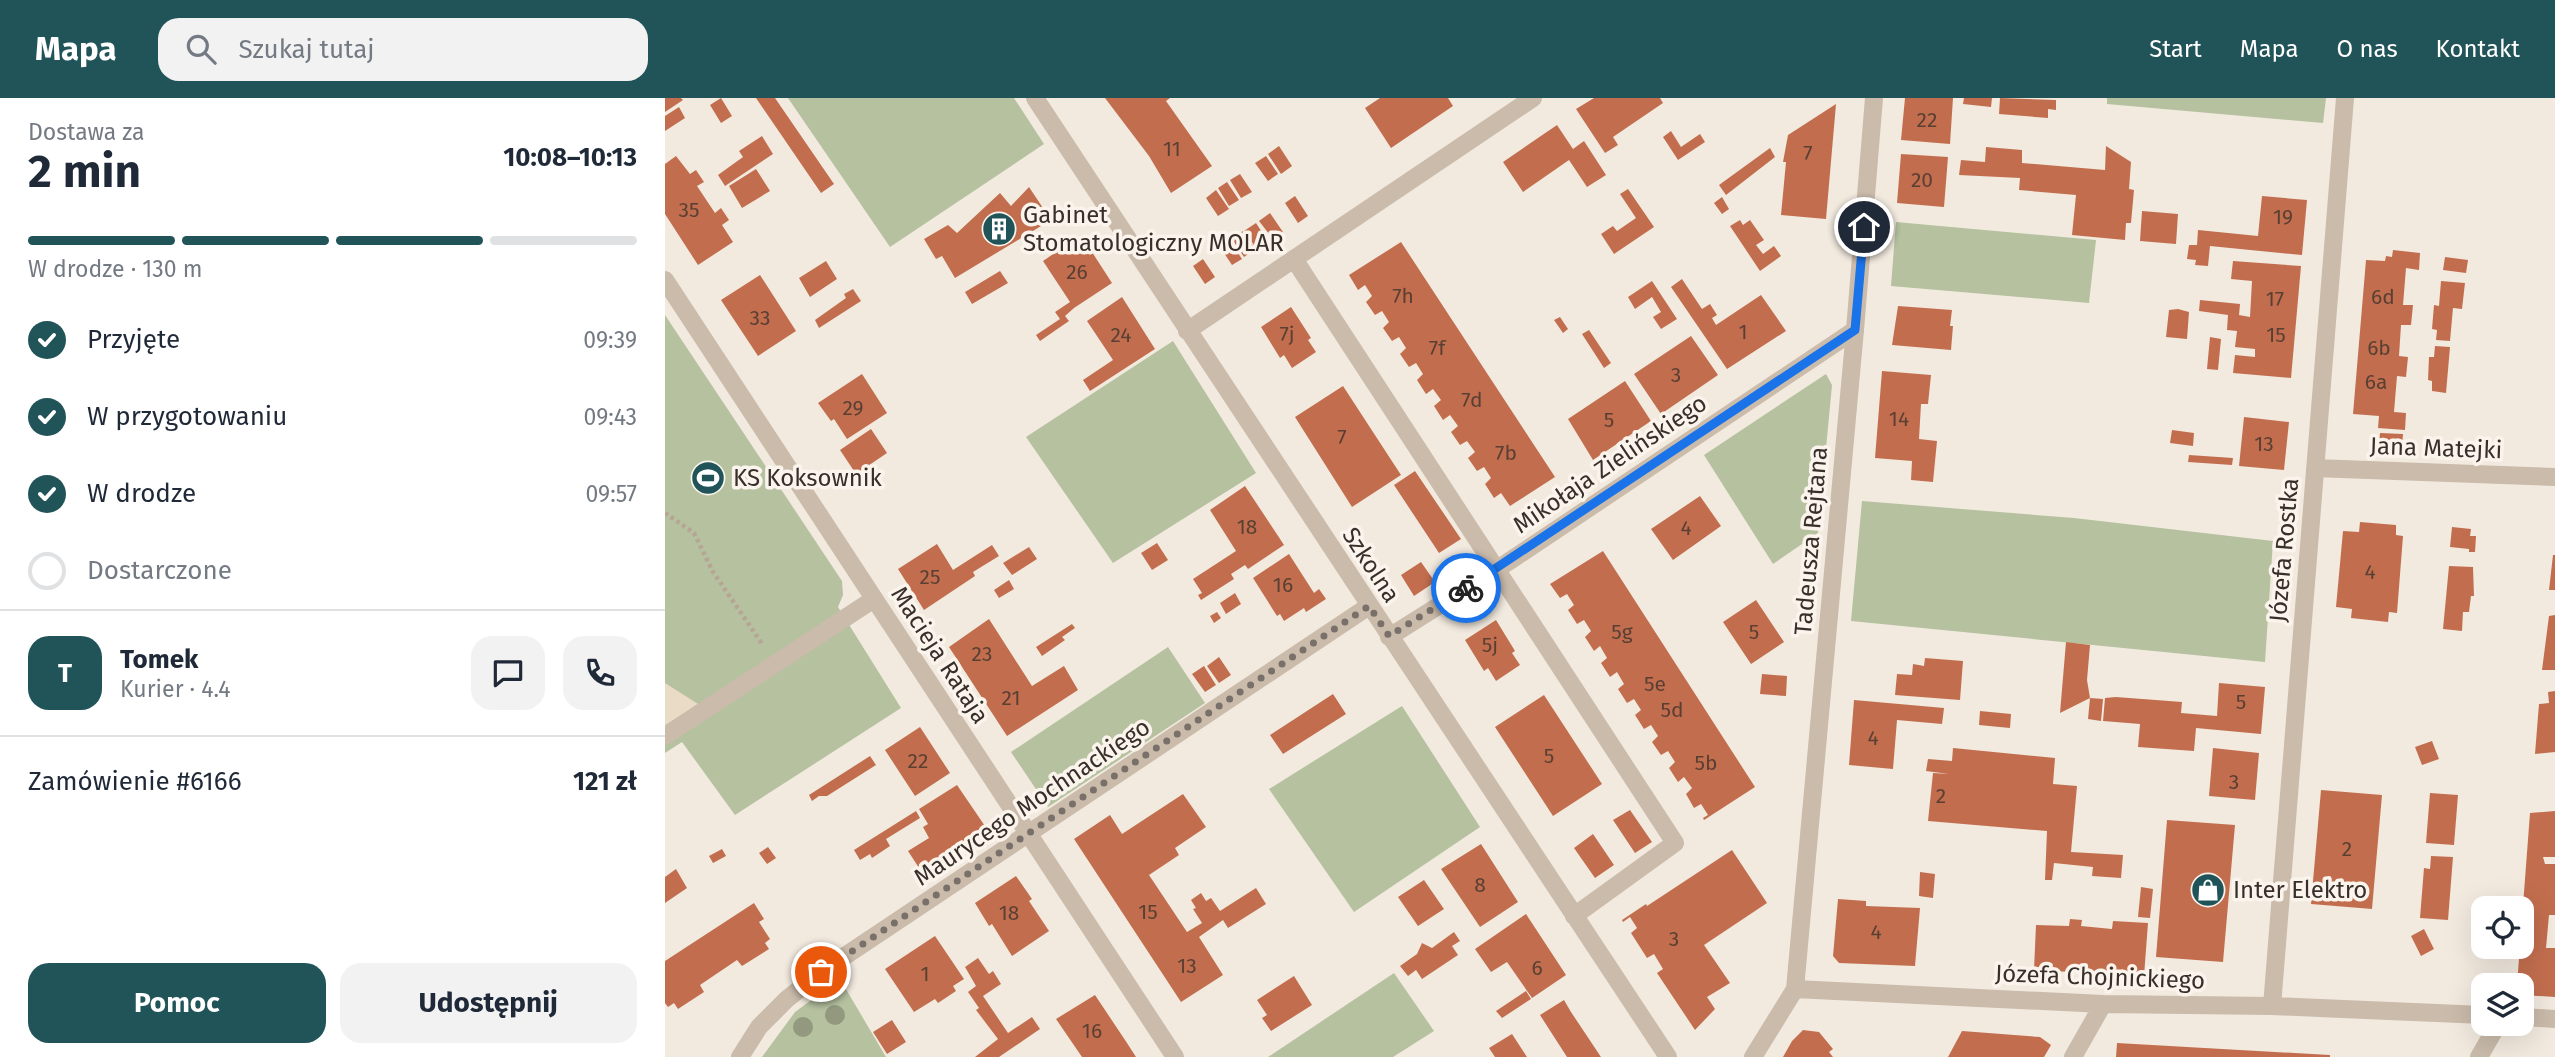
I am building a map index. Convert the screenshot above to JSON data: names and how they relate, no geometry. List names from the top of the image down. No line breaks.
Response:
{"streets":{"street":["Jana Matejki","Mikołaja Zielińskiego","Tadeusza Rejtana","Józefa Rostka","Szkolna","Macieja Rataja","Maurycego Mochnackiego","Józefa Chojnickiego"]},"crossings":[["Jana Matejki","Józefa Rostka"],["Mikołaja Zielińskiego","Tadeusza Rejtana"],["Mikołaja Zielińskiego","Szkolna"],["Tadeusza Rejtana","Józefa Chojnickiego"],["Józefa Rostka","Józefa Chojnickiego"],["Szkolna","Maurycego Mochnackiego"],["Macieja Rataja","Maurycego Mochnackiego"]],"places":{"building":["Gabinet Stomatologiczny MOLAR"],"sports":["KS Koksownik"],"shop":["Inter Elektro"]},"house_numbers":["22","11","7","20","35","19","26","7h","6d","17","33","1","7j","24","15","7f","6b","3","6a","7d","29","14","5","7","13","7b","18","4","4","25","16","5g","5","5j","23","5e","21","5","5d","4","5","22","5b","3","2","2","8","15","18","4","3","13","6","1","16"],"page":{"header":"Mapa","search":"Szukaj tutaj","nav":["Start","Mapa","O nas","Kontakt"],"heading":["2 min","Dostawa za","10:08–10:13"],"panel":["Tomek","Kurier · 4.4","Zamówienie #6166","121 zł"],"bar":"W drodze · 130 m","list":[["Przyjęte","09:39"],["W przygotowaniu","09:43"],["W drodze","09:57"],"Dostarczone"],"round":"T","buttons":["Pomoc","Udostępnij"]}}
